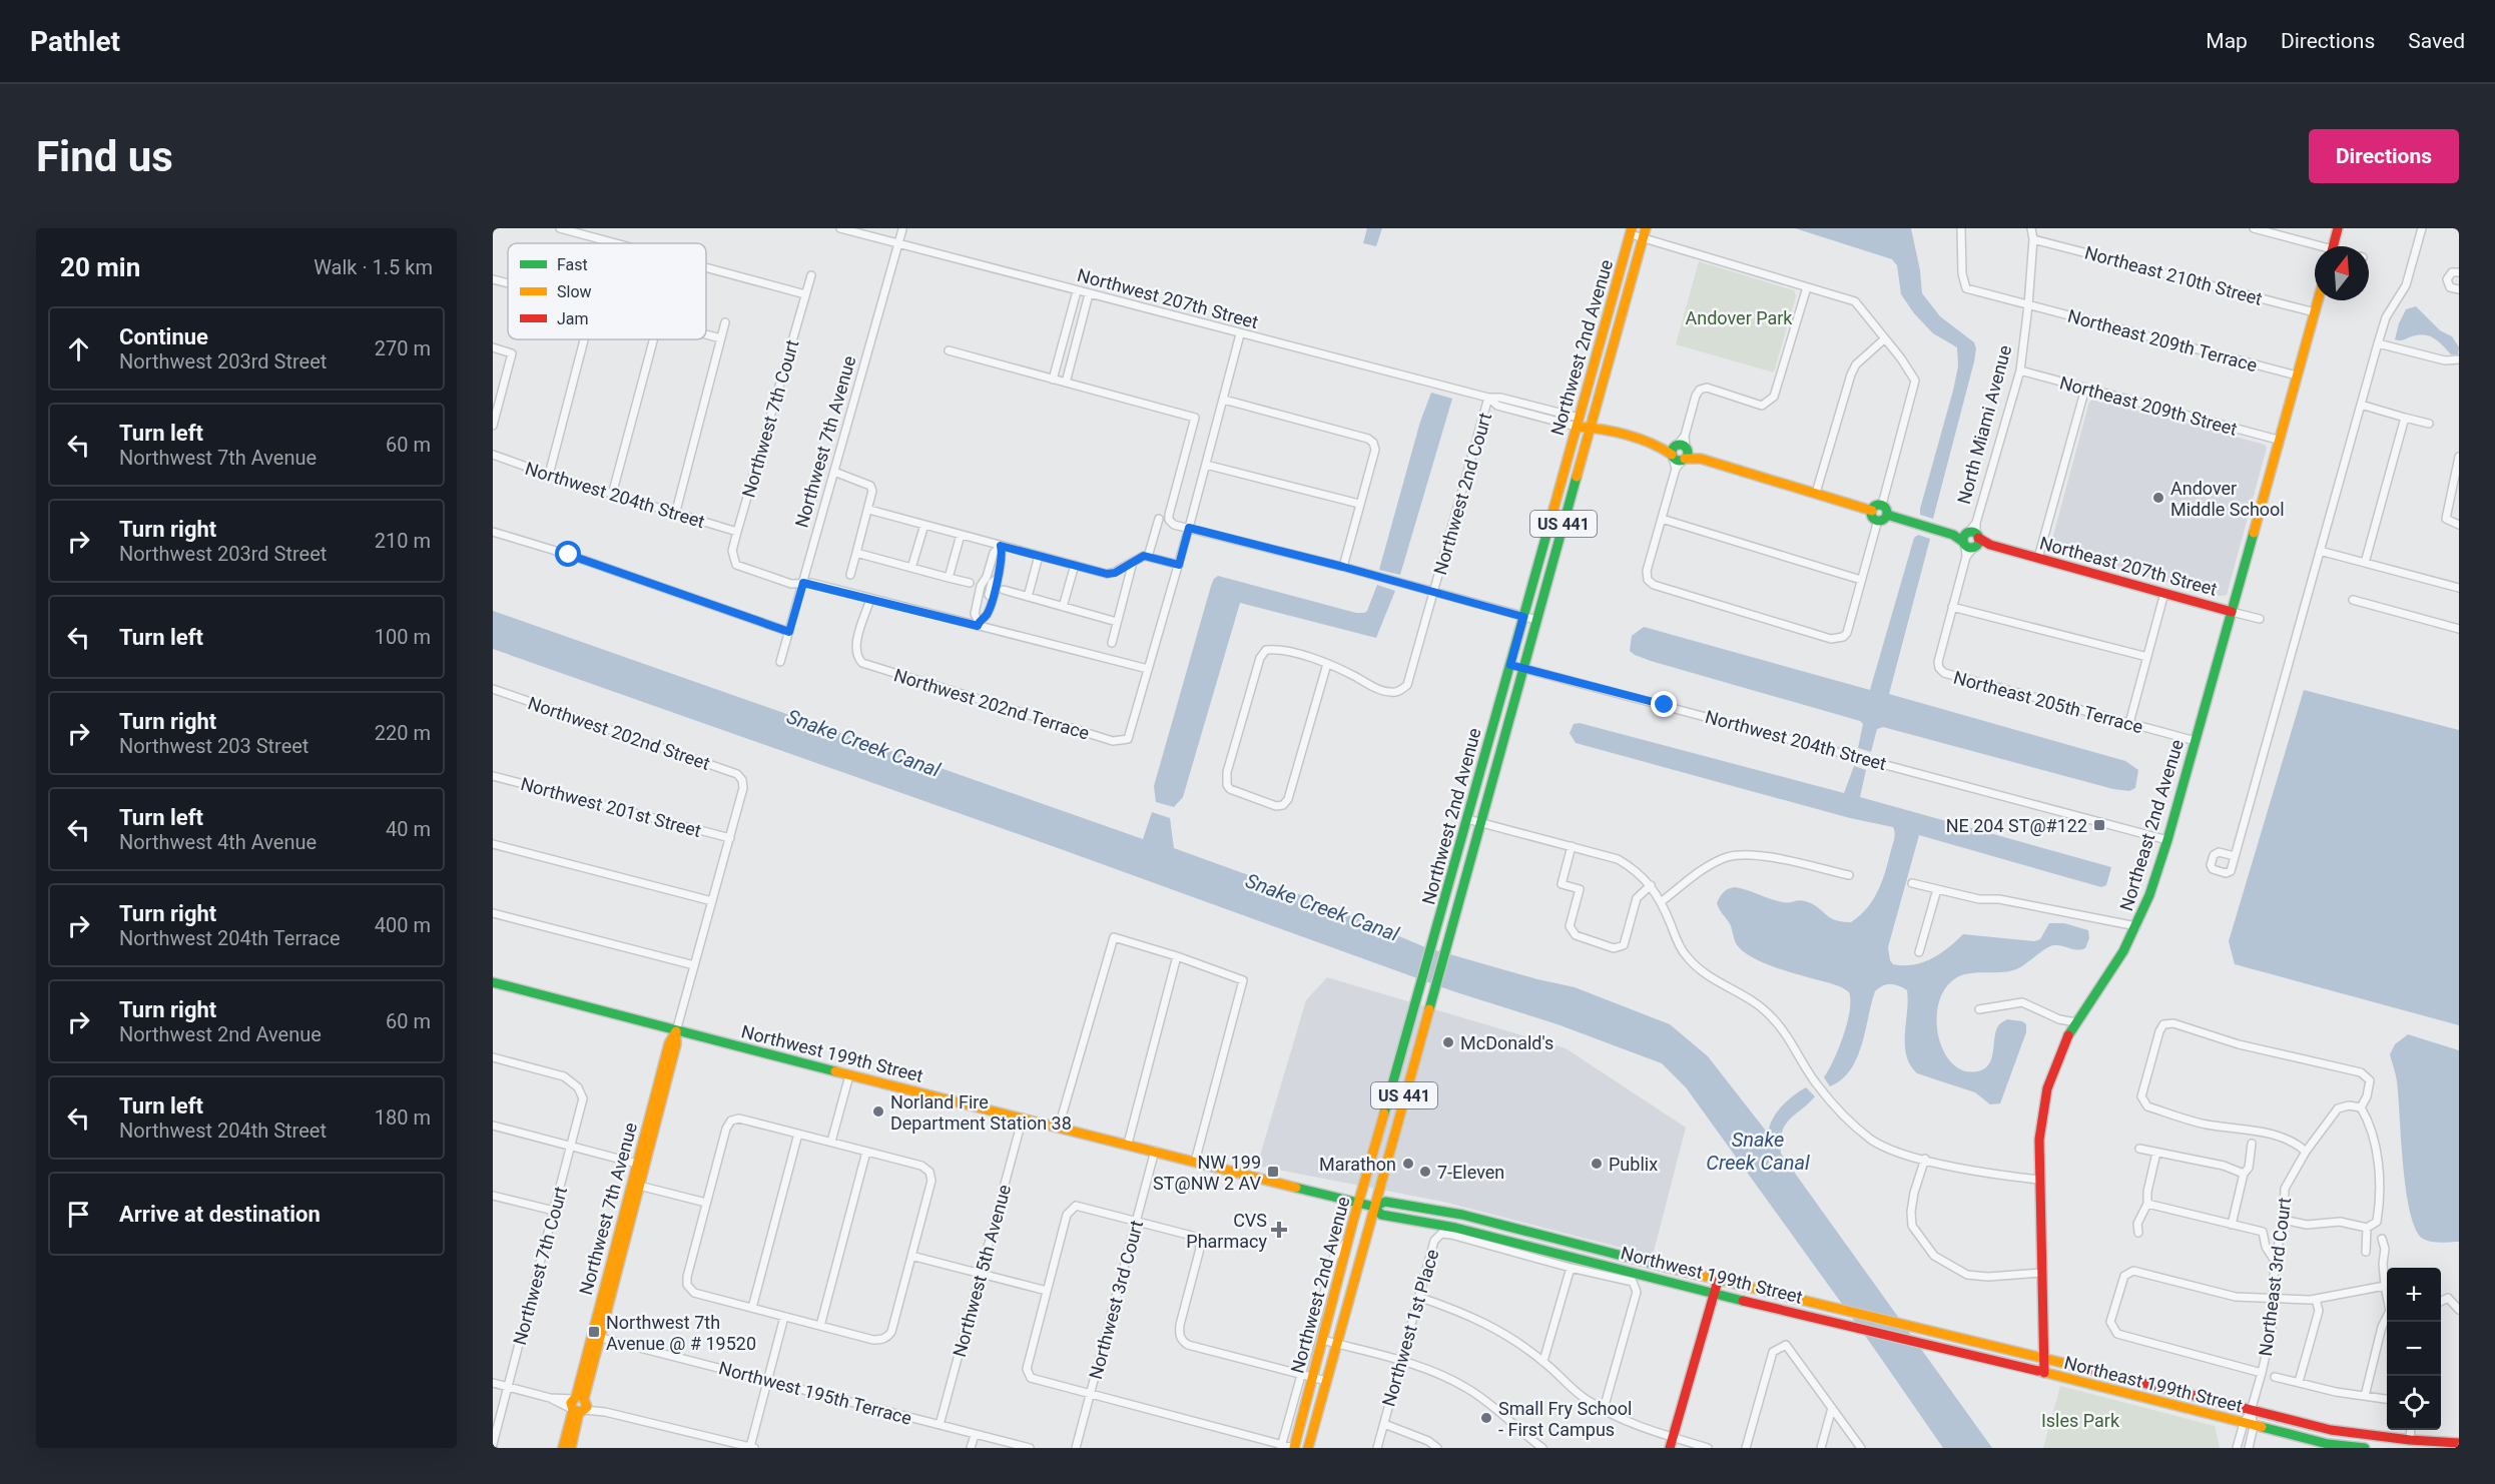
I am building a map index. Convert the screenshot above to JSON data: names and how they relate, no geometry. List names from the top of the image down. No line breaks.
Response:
{"streets":{"main road":["Northwest 207th Street","Northwest 2nd Avenue","Northwest 7th Avenue","US 441","Northeast 207th Street","Northeast 2nd Avenue","Northwest 199th Street","Northeast 199th Street"],"street":["Northeast 210th Street","Northeast 209th Terrace","Northeast 209th Street","Northwest 7th Court","North Miami Avenue","Northwest 2nd Court","Northwest 204th Street","Northeast 205th Terrace","Northwest 202nd Terrace","Northwest 202nd Street","Northwest 201st Street","Northwest 5th Avenue","Northeast 3rd Court","Northwest 3rd Court","Northwest 1st Place","Northwest 195th Terrace"]},"crossings":[["Northeast 210th Street","North Miami Avenue"],["Northeast 210th Street","Northeast 2nd Avenue"],["Northwest 207th Street","Northwest 2nd Avenue"],["Northwest 207th Street","Northwest 7th Avenue"],["Northwest 207th Street","Northwest 2nd Court"],["Northeast 209th Terrace","North Miami Avenue"],["Northeast 209th Terrace","Northeast 2nd Avenue"],["Northwest 2nd Avenue","Northwest 204th Street"],["Northwest 2nd Avenue","Northwest 199th Street"],["Northeast 209th Street","North Miami Avenue"],["Northeast 209th Street","Northeast 2nd Avenue"],["Northwest 7th Court","Northwest 7th Avenue"],["Northwest 7th Court","Northwest 204th Street"],["North Miami Avenue","Northeast 207th Street"],["North Miami Avenue","Northeast 205th Terrace"],["Northwest 7th Avenue","Northwest 202nd Street"],["Northwest 7th Avenue","Northwest 201st Street"],["Northwest 7th Avenue","Northwest 199th Street"],["Northwest 7th Avenue","Northwest 195th Terrace"],["Northwest 204th Street","Northeast 2nd Avenue"],["Northeast 207th Street","Northeast 2nd Avenue"],["Northeast 205th Terrace","Northeast 2nd Avenue"],["Northeast 2nd Avenue","Northwest 199th Street"],["Northeast 2nd Avenue","Northeast 199th Street"],["Northwest 199th Street","Northwest 5th Avenue"],["Northwest 199th Street","Northwest 3rd Court"],["Northwest 199th Street","Northeast 199th Street"],["Northwest 5th Avenue","Northwest 195th Terrace"],["Northeast 3rd Court","Northeast 199th Street"]],"water":["Snake Creek Canal"],"parks":["Andover Park","Isles Park"],"places":{"other":["Andover Middle School","McDonald's","Norland Fire Department Station 38","Marathon","Publix","7-Eleven","Small Fry School - First Campus"],"transit":["NE 204 ST@#122","NW 199 ST@NW 2 AV","Northwest 7th Avenue @ # 19520"],"health":["CVS Pharmacy"]},"legend":["Fast","Slow","Jam"],"north":"top","page":{"header":"Pathlet","nav":["Map","Directions","Saved"],"buttons":"Directions","title":"Find us","heading":["20 min","Walk · 1.5 km"],"list":[["Continue","Northwest 203rd Street","270 m"],["Turn left","Northwest 7th Avenue","60 m"],["Turn right","Northwest 203rd Street","210 m"],["Turn left","100 m"],["Turn right","Northwest 203 Street","220 m"],["Turn left","Northwest 4th Avenue","40 m"],["Turn right","Northwest 204th Terrace","400 m"],["Turn right","Northwest 2nd Avenue","60 m"],["Turn left","Northwest 204th Street","180 m"],"Arrive at destination"],"map_buttons":["+","−"]}}
